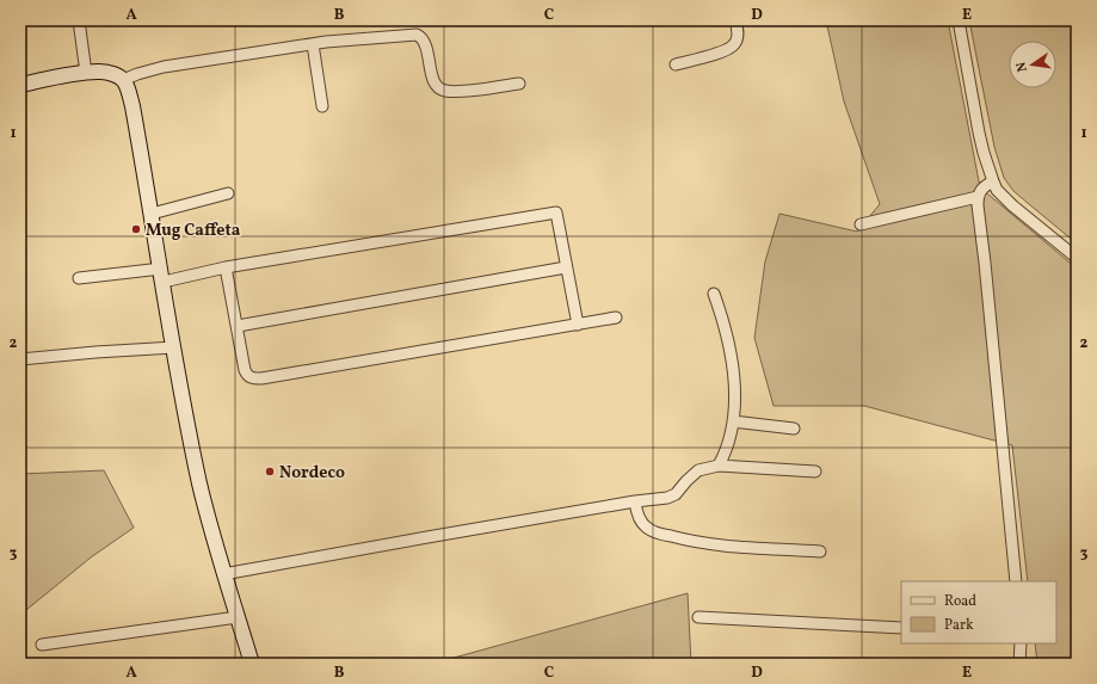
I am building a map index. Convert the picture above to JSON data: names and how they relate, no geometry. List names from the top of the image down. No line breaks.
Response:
{"places":["Mug Caffeta","Nordeco"],"legend":["Road","Park"],"north":"left","grid":{"columns":["A","B","C","D","E"],"rows":["1","2","3"]}}
